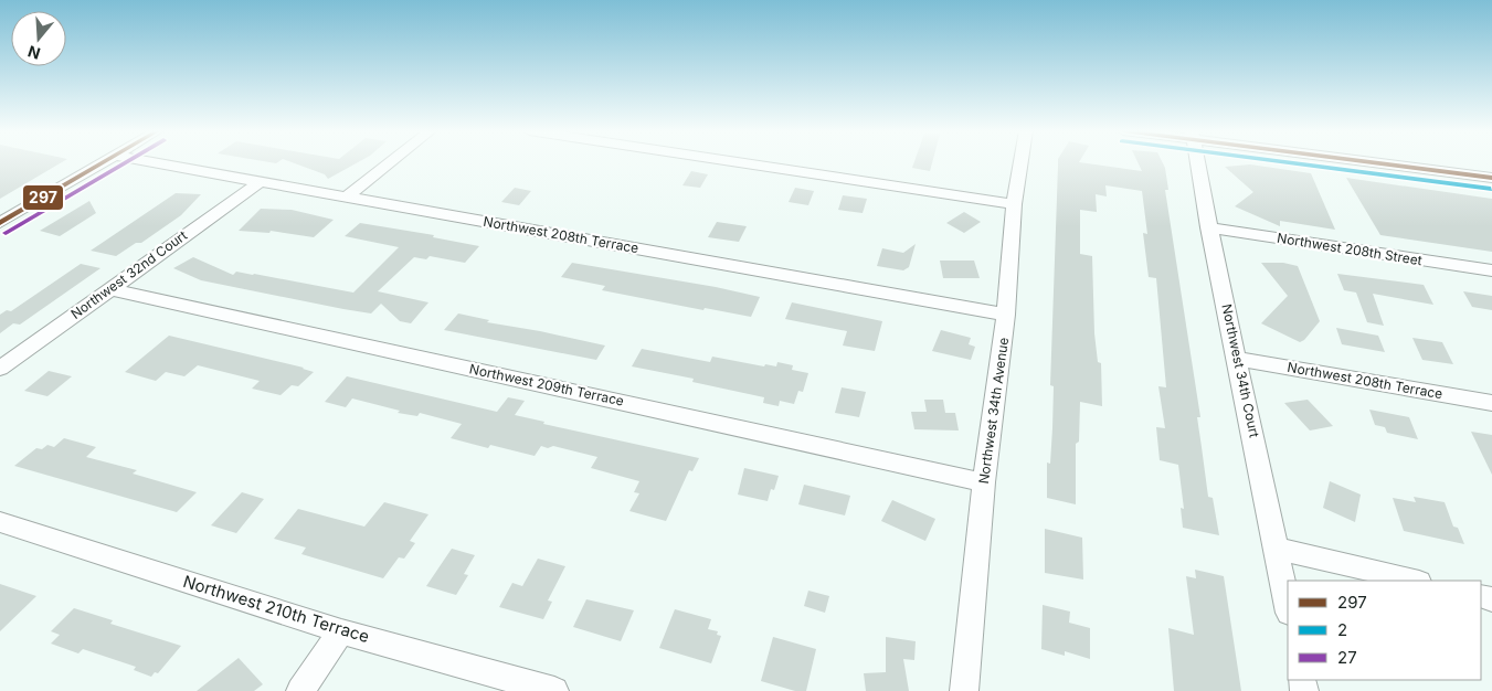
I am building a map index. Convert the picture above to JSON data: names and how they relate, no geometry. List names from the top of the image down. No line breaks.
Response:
{"streets":{"street":["Northwest 208th Terrace","Northwest 208th Street","Northwest 32nd Court","Northwest 34th Court","Northwest 209th Terrace","Northwest 34th Avenue","Northwest 210th Terrace"]},"crossings":[["Northwest 208th Terrace","Northwest 32nd Court"],["Northwest 208th Terrace","Northwest 34th Court"],["Northwest 208th Terrace","Northwest 34th Avenue"],["Northwest 208th Street","Northwest 34th Court"],["Northwest 32nd Court","Northwest 209th Terrace"],["Northwest 209th Terrace","Northwest 34th Avenue"]],"lines":["transit line 297","transit line 2","transit line 27"],"legend":["297","2","27"],"north":"bottom"}
